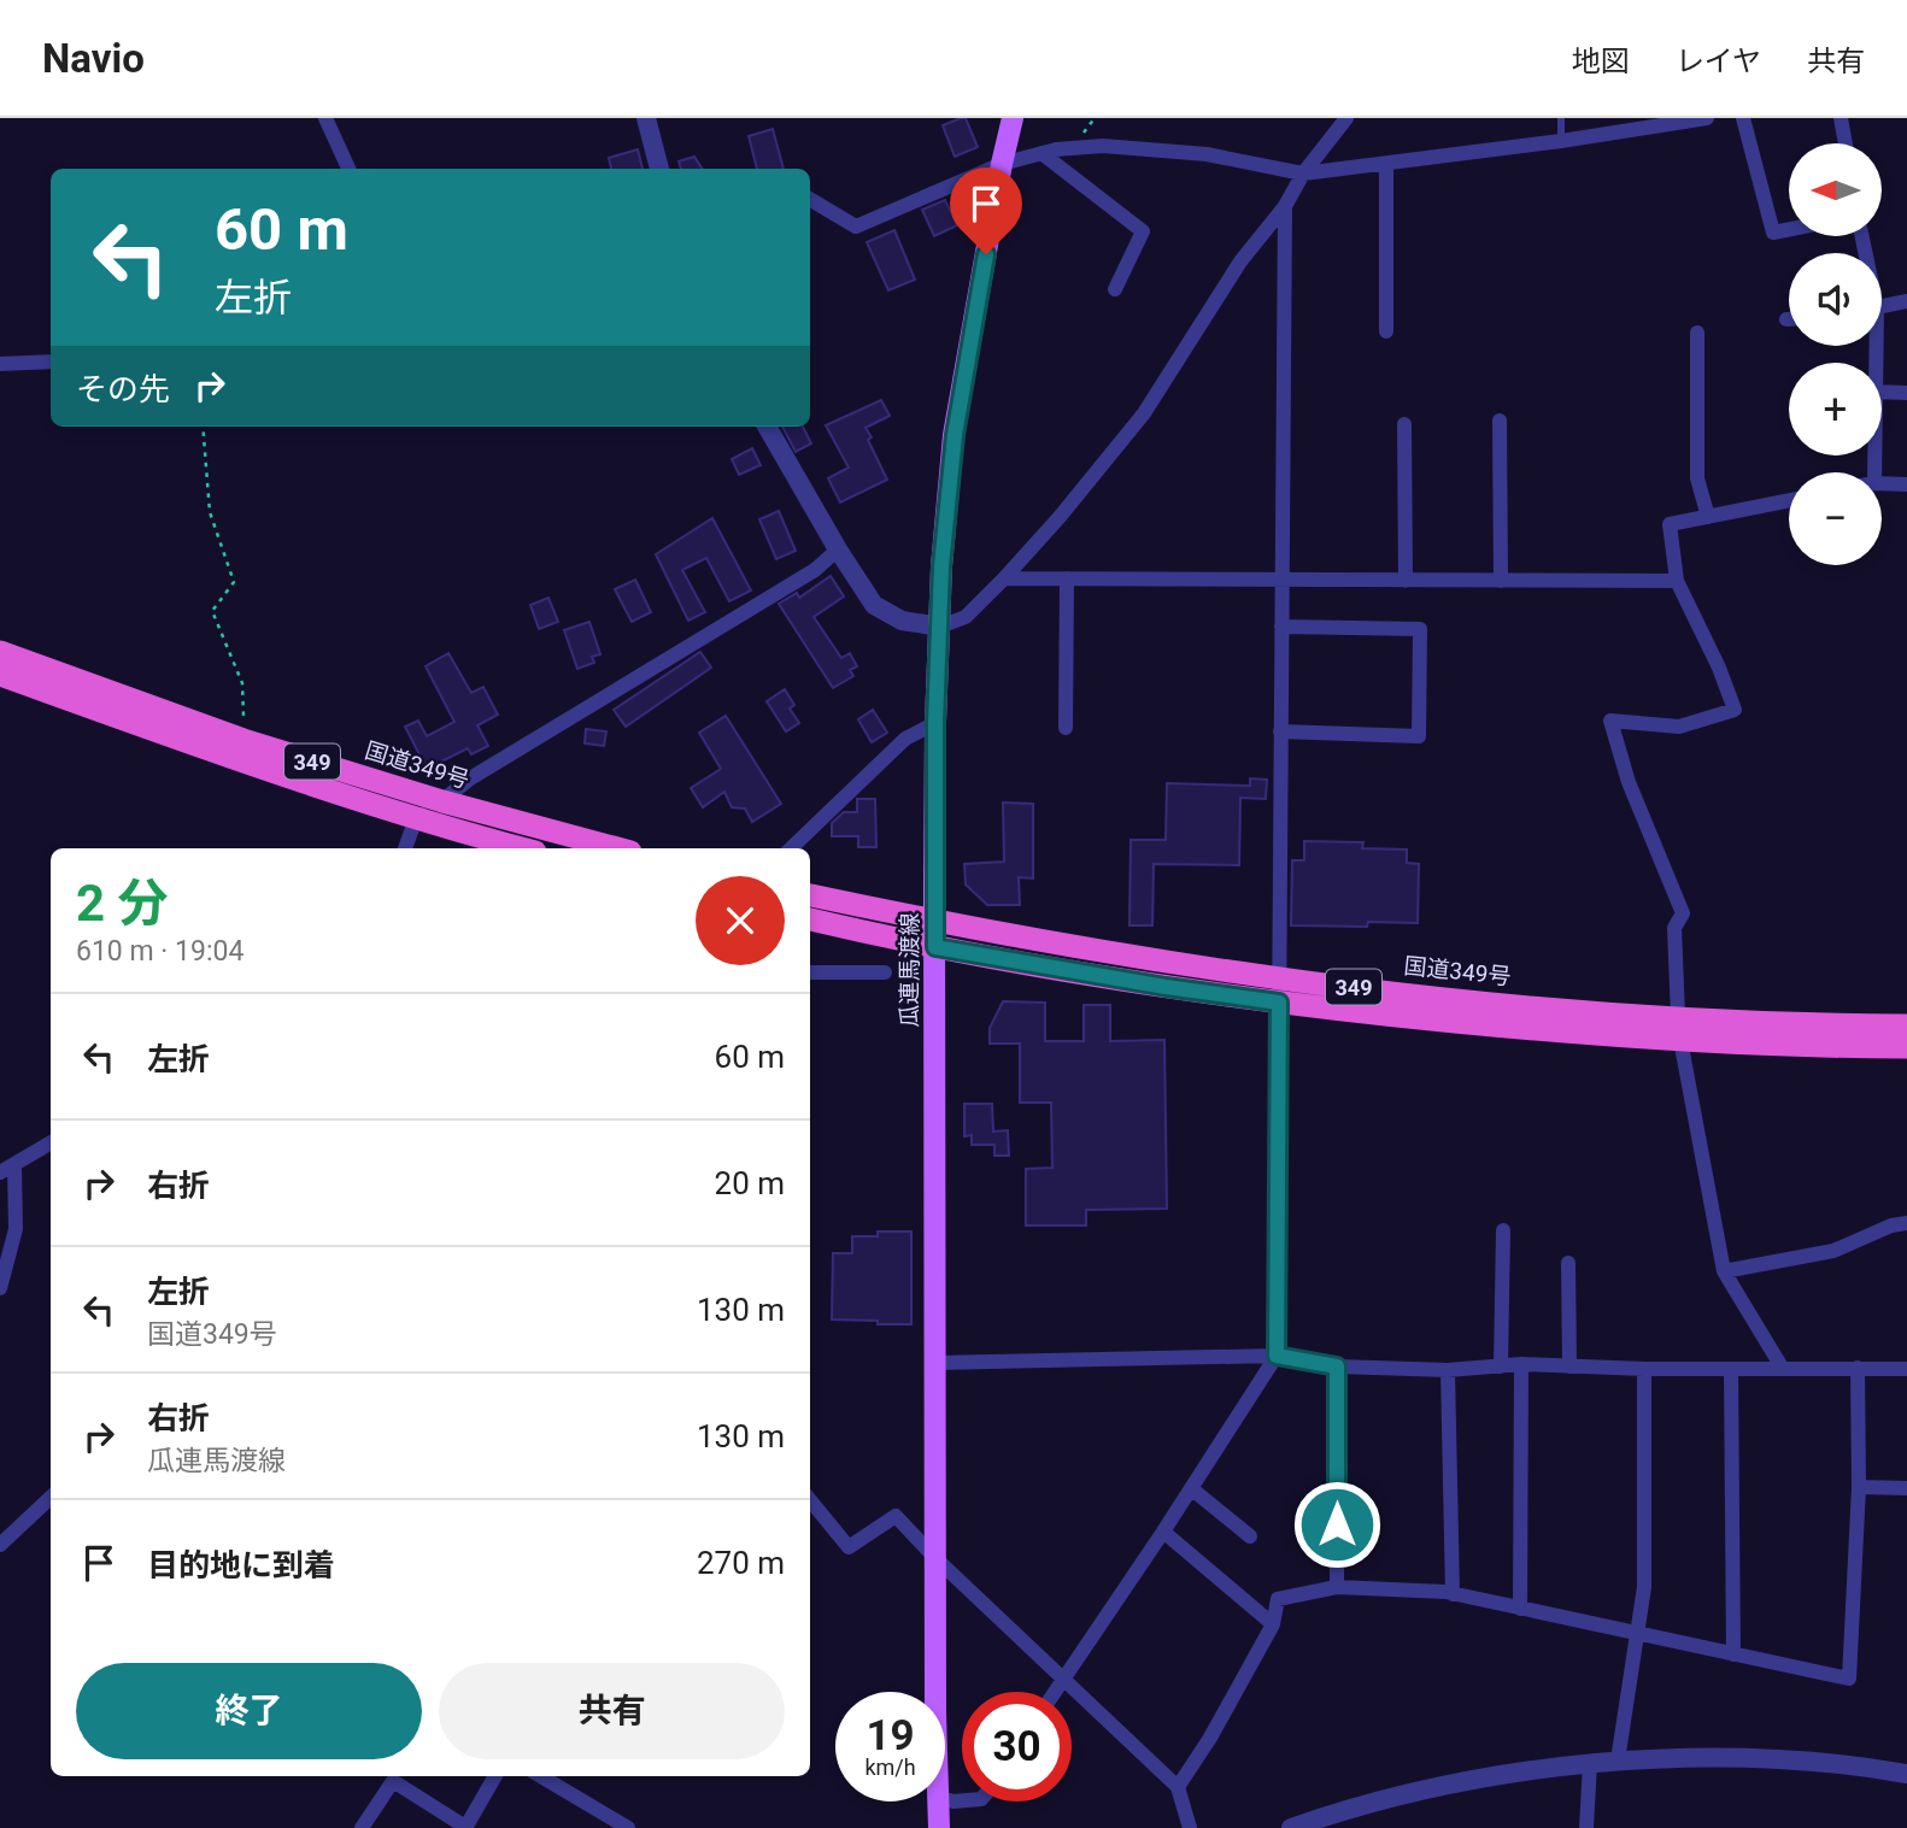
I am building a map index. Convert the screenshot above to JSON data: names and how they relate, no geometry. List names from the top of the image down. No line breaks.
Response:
{"streets":{"highway":["349","国道349号"],"main road":["瓜連馬渡線"]},"crossings":[["349","瓜連馬渡線"]],"north":"left","page":{"header":"Navio","nav":["地図","レイヤ","共有"],"map_buttons":["+","−"],"turn":["60 m","左折"],"then":"その先","heading":["2 分","610 m · 19:04"],"list":[{"name":"左折","value":"60 m"},{"name":"右折","value":"20 m"},{"name":"左折","note":"国道349号","value":"130 m"},{"name":"右折","note":"瓜連馬渡線","value":"130 m"},{"name":"目的地に到着","value":"270 m"}],"buttons":["終了","共有"],"speed":"19 km/h","limit":"30"}}
